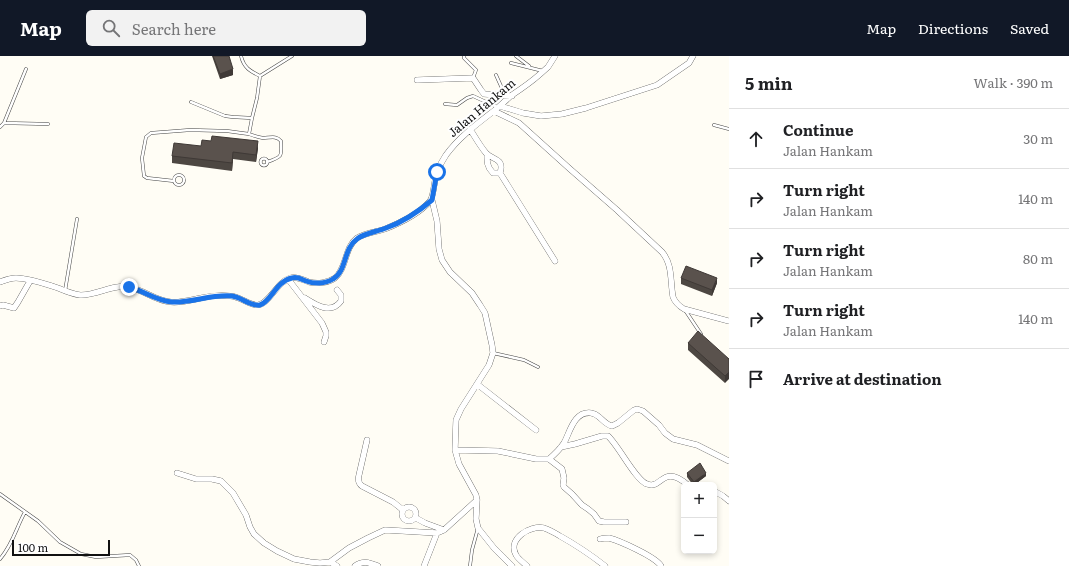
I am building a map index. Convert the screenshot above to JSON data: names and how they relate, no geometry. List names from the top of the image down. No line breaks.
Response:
{"streets":{"street":["Jalan Hankam"]},"scale_bar":"100 m","page":{"header":"Map","search":"Search here","nav":["Map","Directions","Saved"],"heading":["5 min","Walk · 390 m"],"list":[["Continue","Jalan Hankam","30 m"],["Turn right","Jalan Hankam","140 m"],["Turn right","Jalan Hankam","80 m"],["Turn right","Jalan Hankam","140 m"],"Arrive at destination"],"map_buttons":["+","−"],"scale":"100 m"}}
